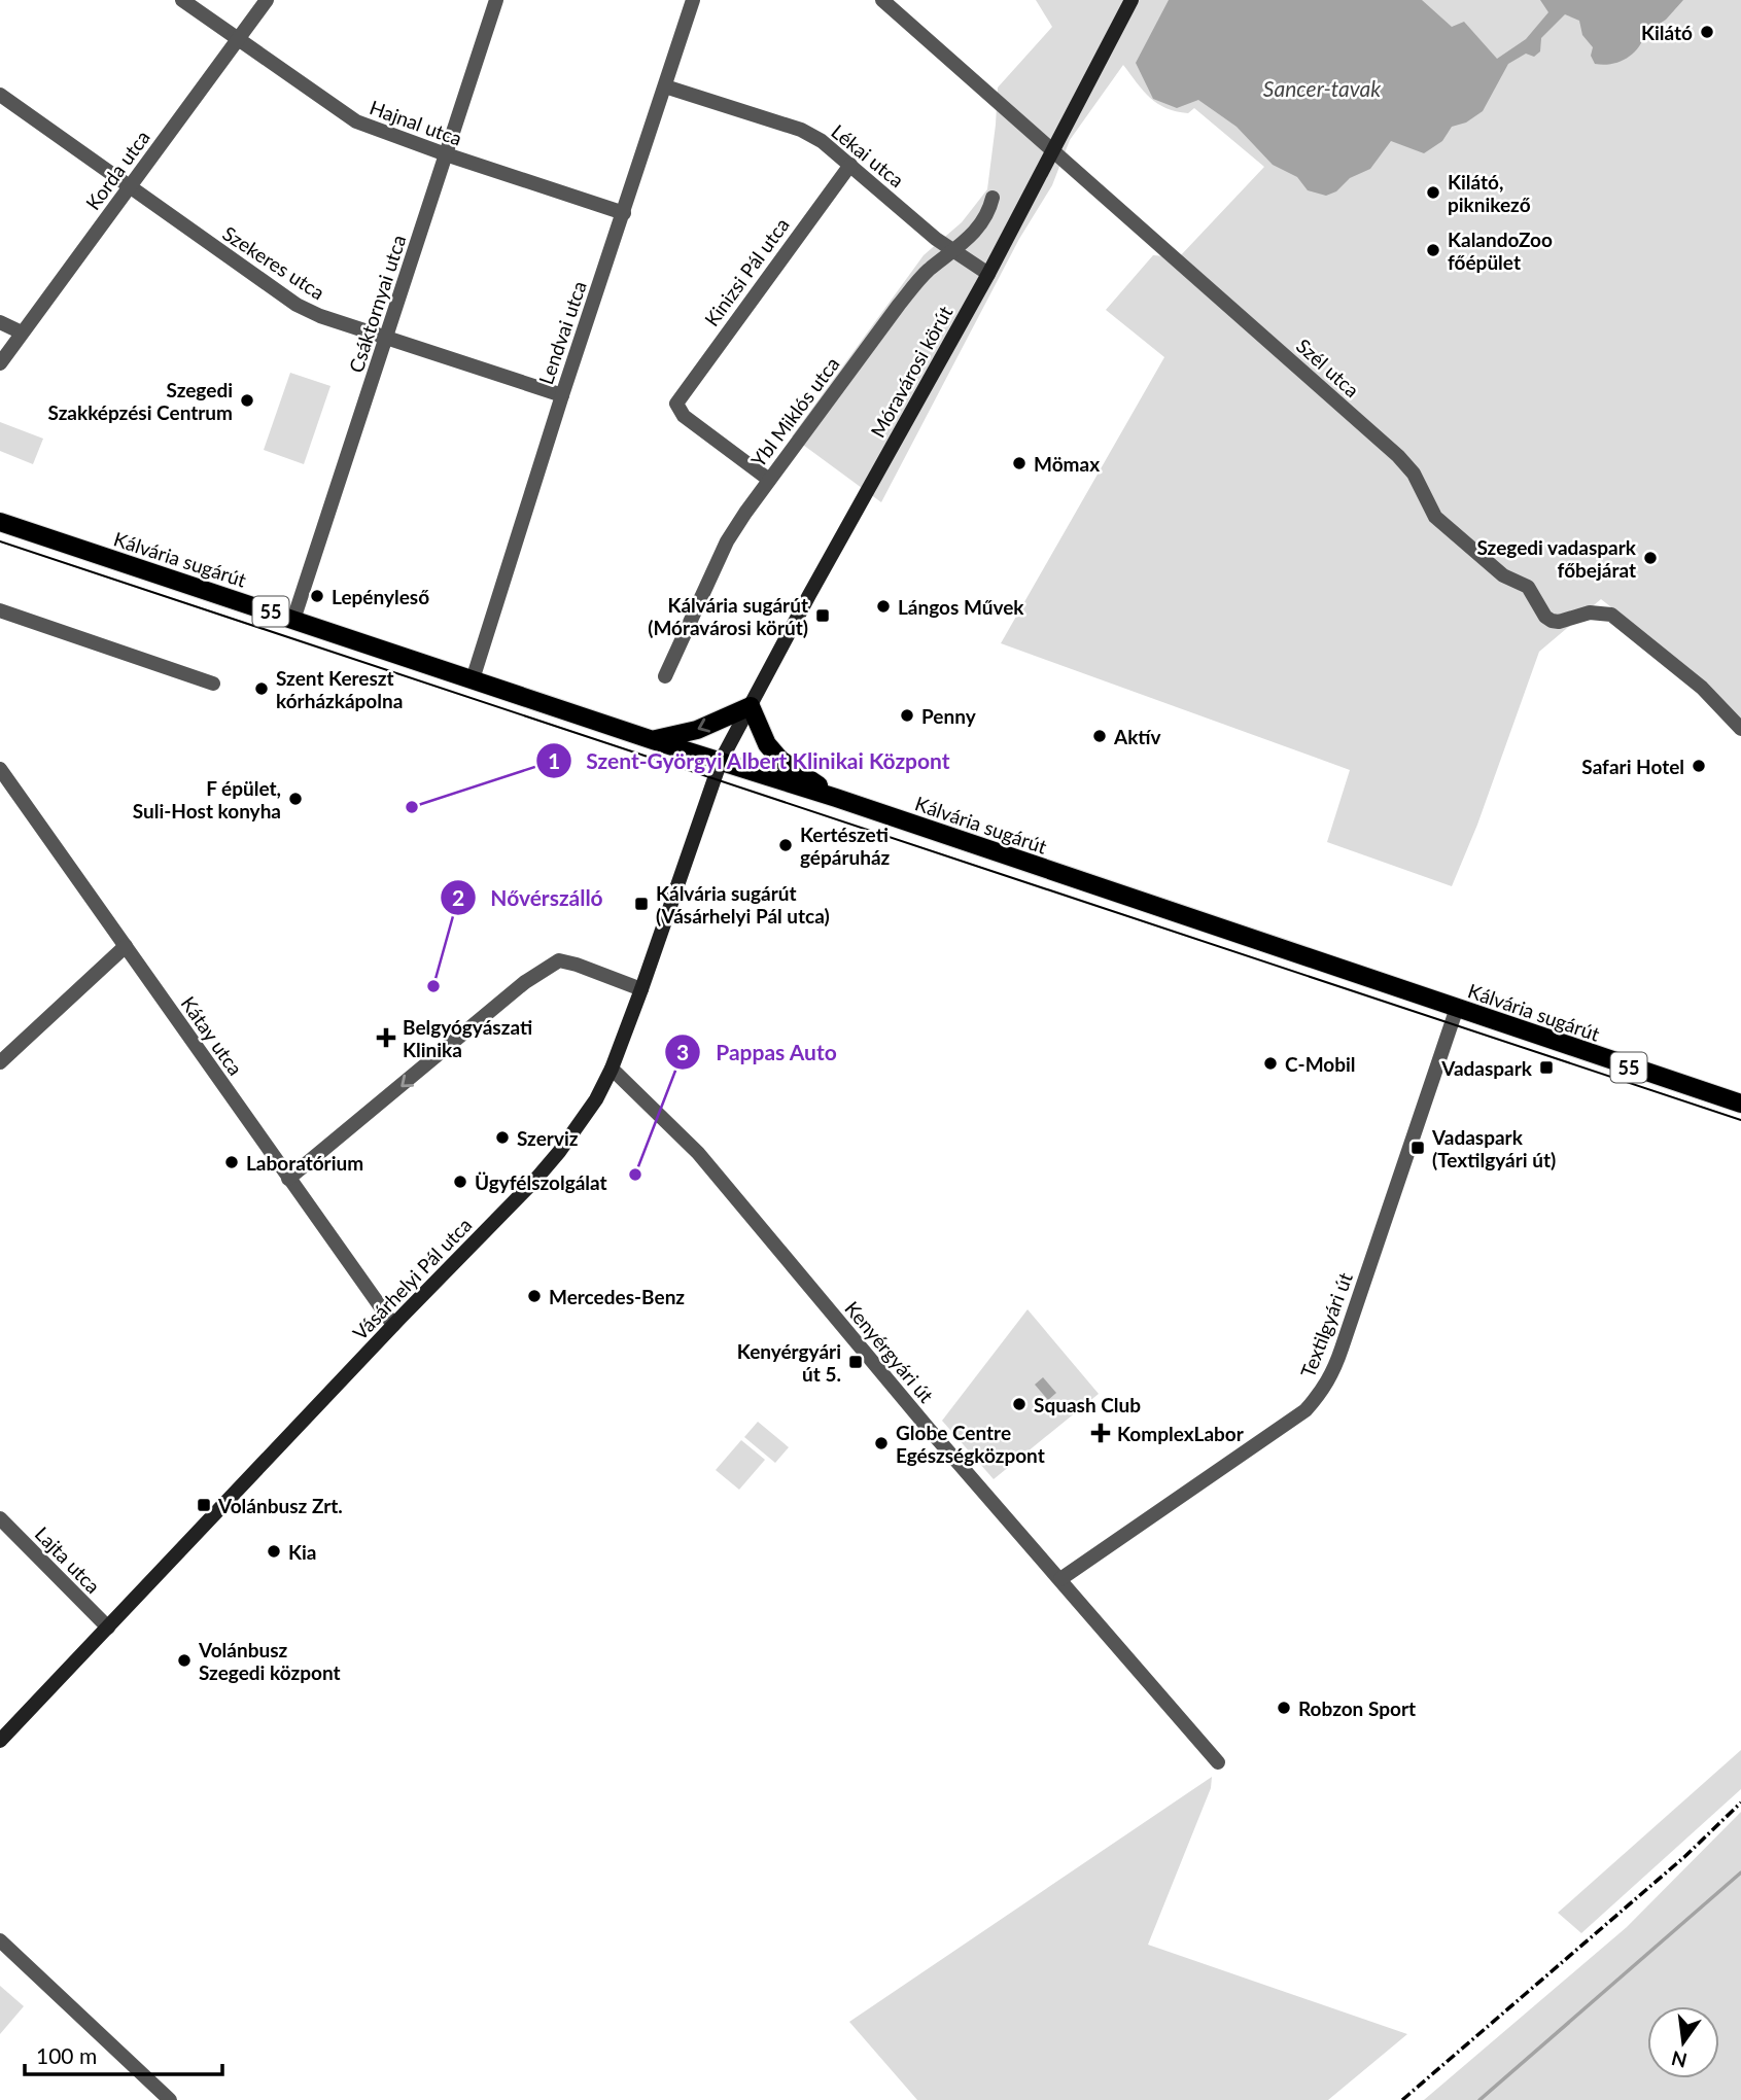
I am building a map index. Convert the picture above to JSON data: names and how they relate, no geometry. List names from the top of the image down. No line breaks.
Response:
{"streets":{"main road":["Móravárosi körút","Kálvária sugárút","55","Vásárhelyi Pál utca"],"street":["Hajnal utca","Lékai utca","Korda utca","Szekeres utca","Kinizsi Pál utca","Csáktornyai utca","Lendvai utca","Szél utca","Ybl Miklós utca","Kátay utca","Textilgyári út","Kenyérgyári út","Lajta utca"]},"crossings":[["Hajnal utca","Korda utca"],["Hajnal utca","Csáktornyai utca"],["Hajnal utca","Lendvai utca"],["Lékai utca","Kinizsi Pál utca"],["Lékai utca","Lendvai utca"],["Lékai utca","Móravárosi körút"],["Lékai utca","Ybl Miklós utca"],["Korda utca","Szekeres utca"],["Szekeres utca","Csáktornyai utca"],["Szekeres utca","Lendvai utca"],["Kinizsi Pál utca","Ybl Miklós utca"],["Csáktornyai utca","Kálvária sugárút"],["Lendvai utca","Kálvária sugárút"],["Szél utca","Móravárosi körút"],["Móravárosi körút","Kálvária sugárút"],["Móravárosi körút","Vásárhelyi Pál utca"],["Kálvária sugárút","Vásárhelyi Pál utca"],["Kálvária sugárút","Textilgyári út"],["Kátay utca","Vásárhelyi Pál utca"],["Vásárhelyi Pál utca","Kenyérgyári út"],["Vásárhelyi Pál utca","Lajta utca"],["Textilgyári út","Kenyérgyári út"]],"water":["Sancer-tavak"],"places":{"other":["Kilátó","Kilátó, piknikező","KalandoZoo főépület","Szegedi Szakképzési Centrum","Mömax","Szegedi vadaspark főbejárat","Lepényleső","Lángos Művek","Szent Kereszt kórházkápolna","Penny","Aktív","Safari Hotel","F épület, Suli-Host konyha","Szent-Györgyi Albert Klinikai Központ","Kertészeti gépáruház","Nővérszálló","C-Mobil","Szerviz","Laboratórium","Pappas Auto","Ügyfélszolgálat","Mercedes-Benz","Squash Club","Globe Centre Egészségközpont","Kia","Volánbusz Szegedi központ","Robzon Sport"],"transit":["Kálvária sugárút (Móravárosi körút)","Kálvária sugárút (Vásárhelyi Pál utca)","Vadaspark","Vadaspark (Textilgyári út)","Kenyérgyári út 5.","Volánbusz Zrt."],"health":["Belgyógyászati Klinika","KomplexLabor"]},"scale_bar":"100 m","north":"bottom"}
